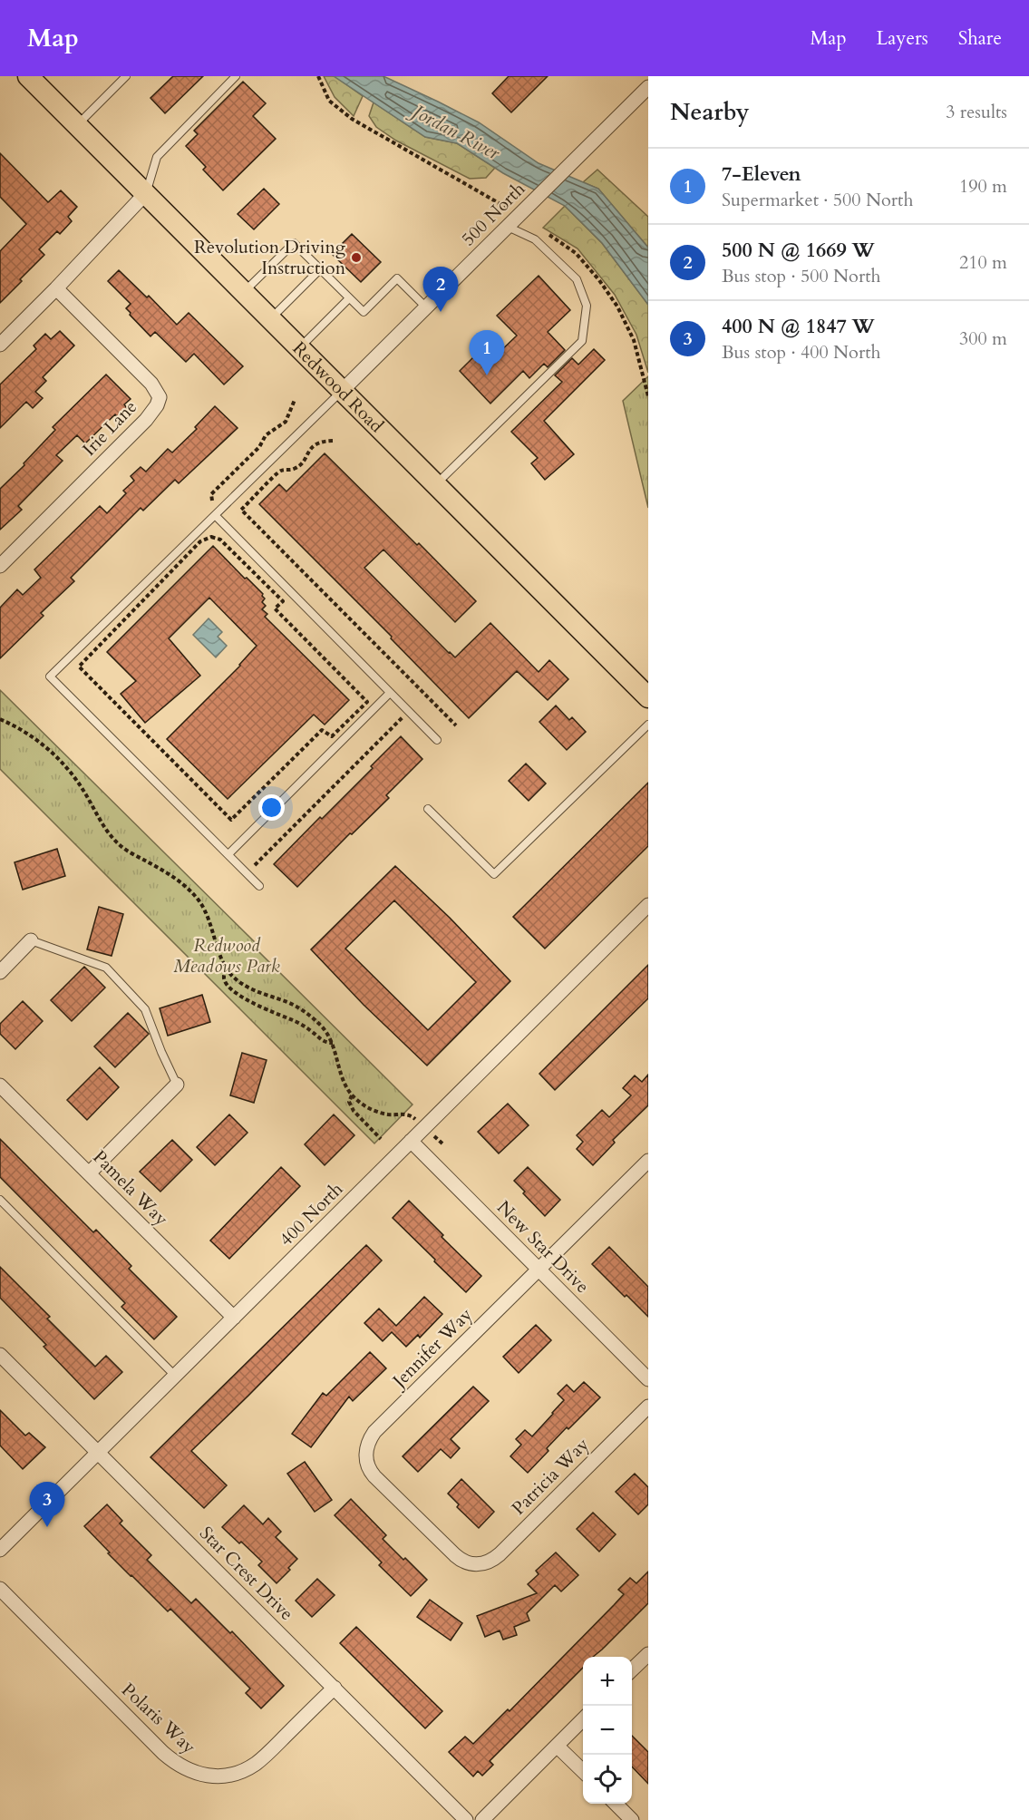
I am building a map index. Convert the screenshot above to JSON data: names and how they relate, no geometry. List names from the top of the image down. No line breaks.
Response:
{"streets":{"main road":["Redwood Road"],"street":["500 North","Irie Lane","Pamela Way","400 North","New Star Drive","Jennifer Way","Patricia Way","Star Crest Drive","Polaris Way"]},"crossings":[["500 North","Redwood Road"],["Pamela Way","400 North"],["400 North","New Star Drive"],["400 North","Star Crest Drive"],["New Star Drive","Jennifer Way"],["Jennifer Way","Patricia Way"],["Star Crest Drive","Polaris Way"]],"water":["Jordan River"],"parks":["Redwood Meadows Park"],"places":["Revolution Driving Instruction"],"page":{"header":"Map","nav":["Map","Layers","Share"],"heading":["Nearby","3 results"],"list":[{"mark":"1","name":"7-Eleven","note":"Supermarket · 500 North","value":"190 m"},{"mark":"2","name":"500 N @ 1669 W","note":"Bus stop · 500 North","value":"210 m"},{"mark":"3","name":"400 N @ 1847 W","note":"Bus stop · 400 North","value":"300 m"}],"pins":["2","1","3"],"map_buttons":["+","−"]}}
